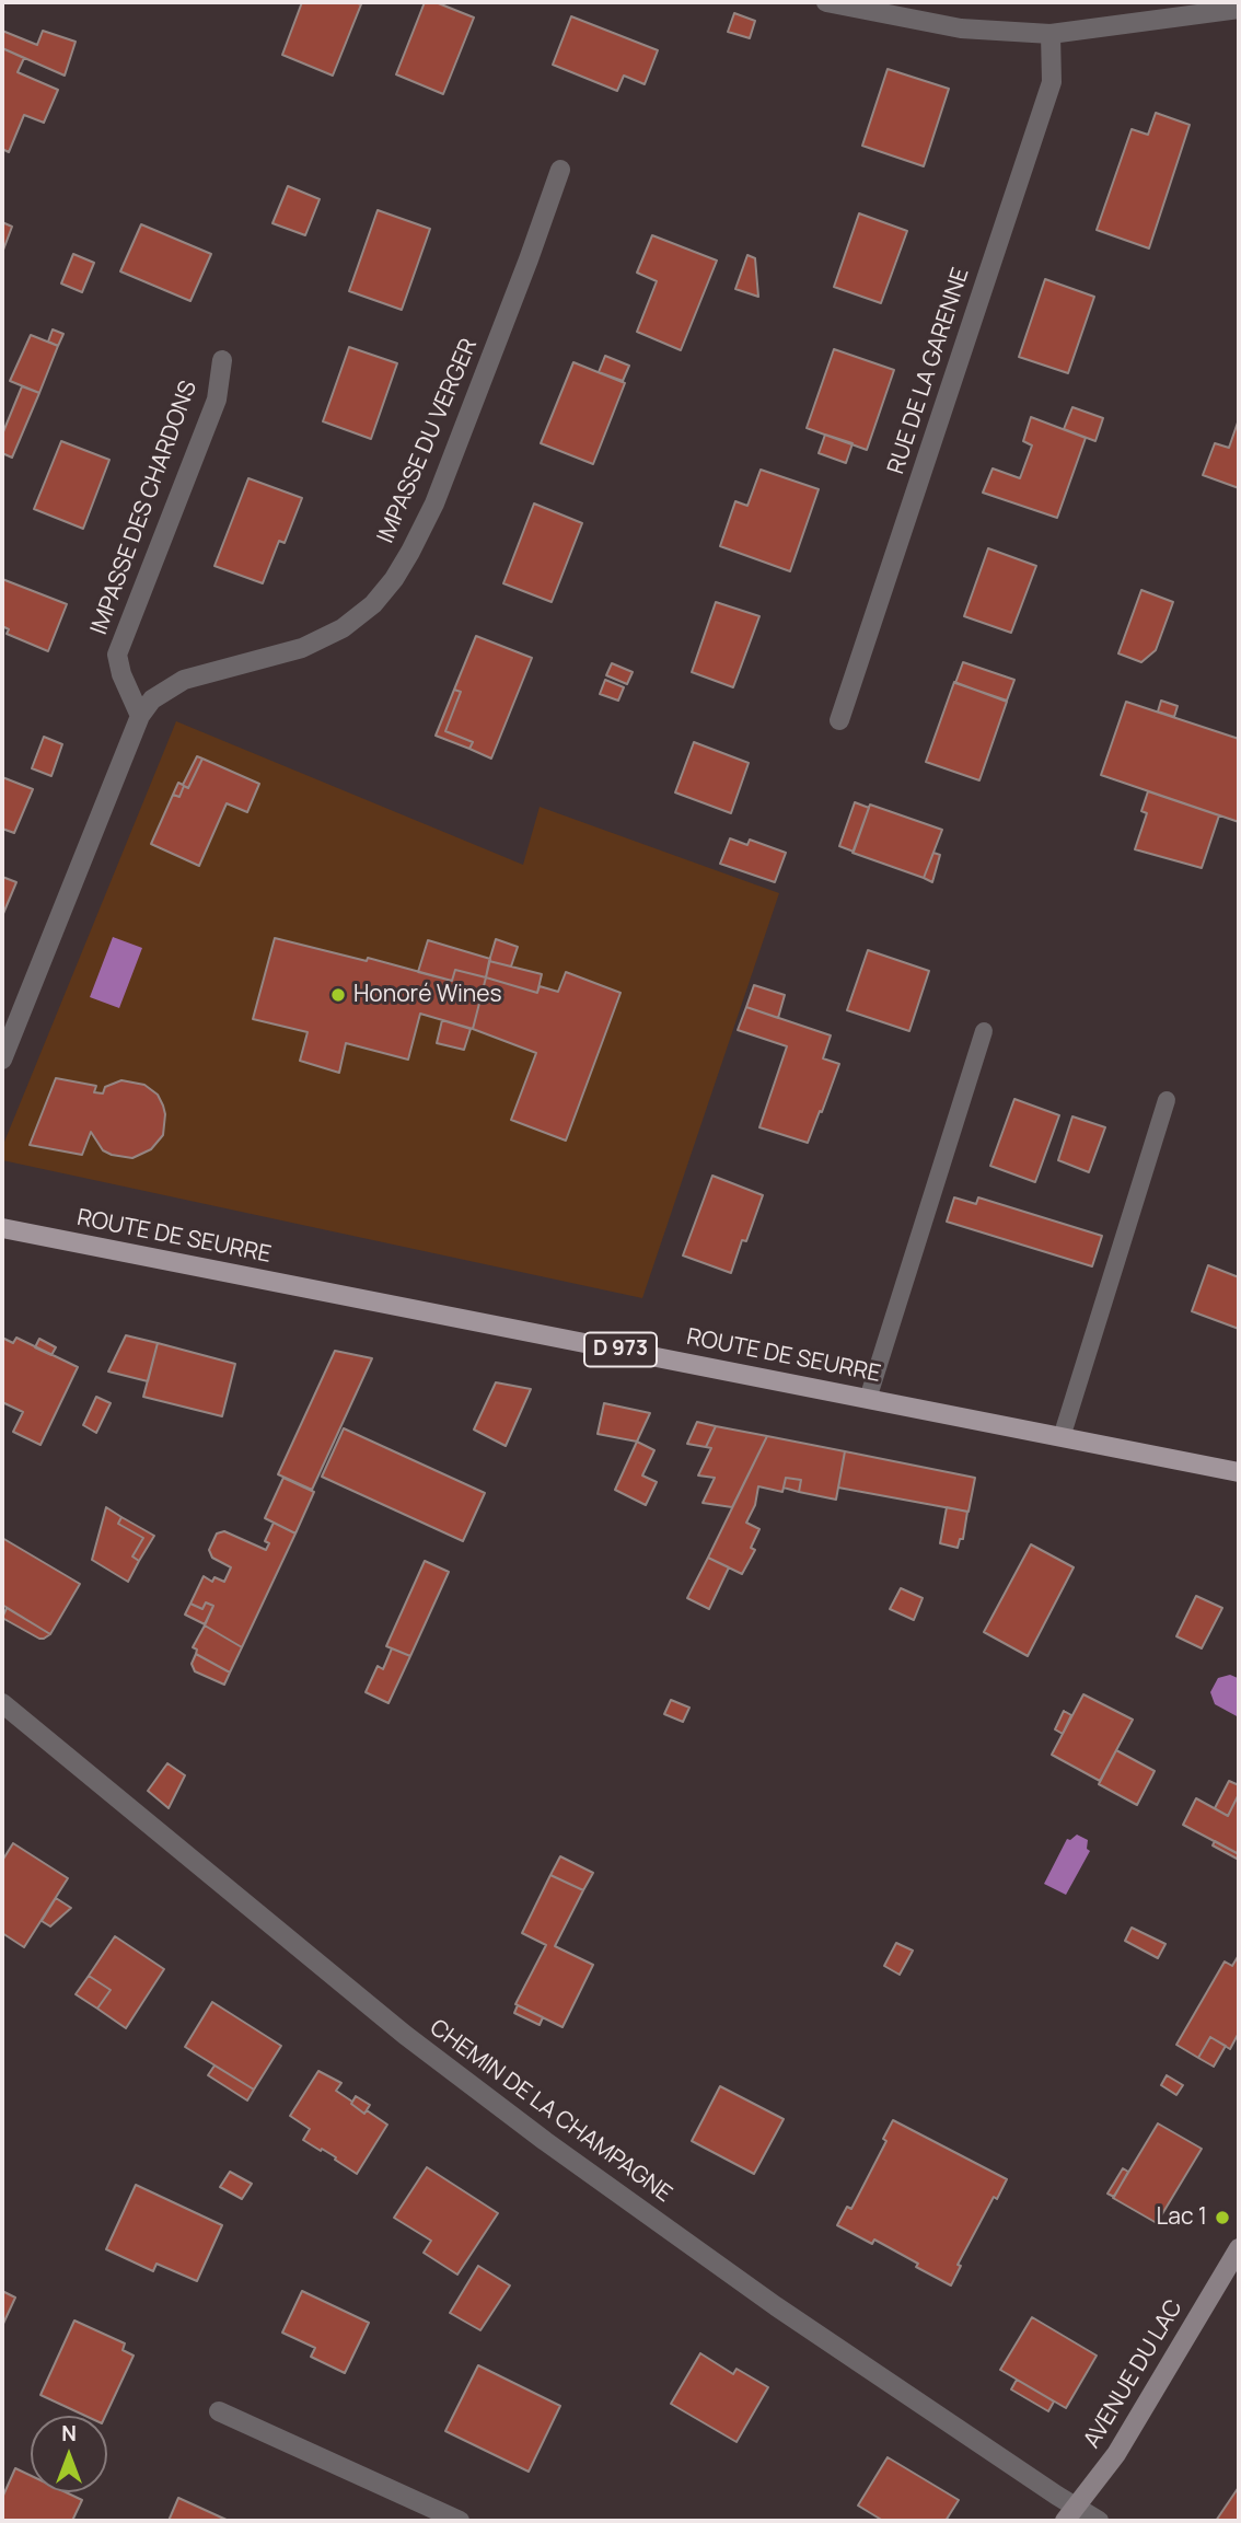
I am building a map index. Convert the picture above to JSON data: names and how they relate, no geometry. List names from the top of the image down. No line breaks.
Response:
{"streets":{"main road":["ROUTE DE SEURRE","D 973","AVENUE DU LAC"],"street":["RUE DE LA GARENNE","IMPASSE DU VERGER","IMPASSE DES CHARDONS","CHEMIN DE LA CHAMPAGNE"]},"crossings":[["IMPASSE DU VERGER","IMPASSE DES CHARDONS"],["CHEMIN DE LA CHAMPAGNE","AVENUE DU LAC"]],"places":["Honoré Wines","Lac 1"],"north":"top"}
